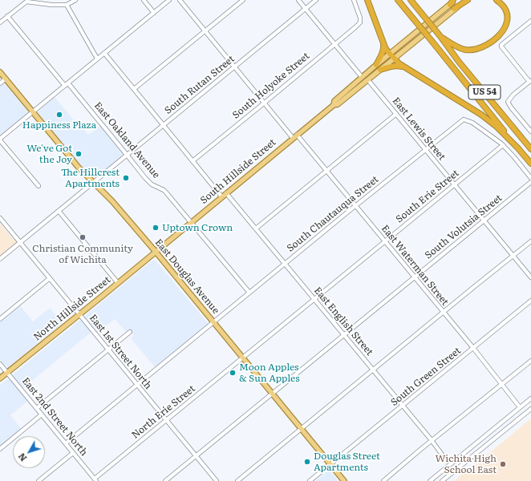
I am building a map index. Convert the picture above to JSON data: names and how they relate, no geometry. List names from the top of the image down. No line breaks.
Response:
{"streets":{"highway":["US 54"],"main road":["South Hillside Street","East Douglas Avenue","North Hillside Street"],"street":["South Rutan Street","South Holyoke Street","East Lewis Street","East Oakland Avenue","South Erie Street","South Chautauqua Street","South Volutsia Street","East Waterman Street","East English Street","East 1st Street North","South Green Street","North Erie Street","East 2nd Street North"]},"crossings":[["South Rutan Street","East Oakland Avenue"],["South Rutan Street","East Douglas Avenue"],["South Rutan Street","East 1st Street North"],["East Lewis Street","South Hillside Street"],["East Lewis Street","South Erie Street"],["East Lewis Street","South Chautauqua Street"],["East Lewis Street","South Volutsia Street"],["East Oakland Avenue","South Hillside Street"],["East Oakland Avenue","South Chautauqua Street"],["South Hillside Street","East Waterman Street"],["South Hillside Street","East Douglas Avenue"],["South Hillside Street","North Hillside Street"],["South Hillside Street","East English Street"],["South Erie Street","South Chautauqua Street"],["South Erie Street","East Waterman Street"],["South Erie Street","East Douglas Avenue"],["South Erie Street","East English Street"],["South Erie Street","North Erie Street"],["South Chautauqua Street","East Waterman Street"],["South Chautauqua Street","East Douglas Avenue"],["South Chautauqua Street","East English Street"],["South Chautauqua Street","East 1st Street North"],["South Chautauqua Street","East 2nd Street North"],["South Volutsia Street","East Waterman Street"],["South Volutsia Street","East Douglas Avenue"],["South Volutsia Street","East English Street"],["South Volutsia Street","East 1st Street North"],["East Waterman Street","South Green Street"],["East Douglas Avenue","North Hillside Street"],["East Douglas Avenue","South Green Street"],["East Douglas Avenue","North Erie Street"],["North Hillside Street","East 1st Street North"],["North Hillside Street","East 2nd Street North"],["East English Street","South Green Street"],["East 1st Street North","North Erie Street"],["North Erie Street","East 2nd Street North"]],"places":["Happiness Plaza","We've Got the Joy","The Hillcrest Apartments","Uptown Crown","Christian Community of Wichita","Moon Apples & Sun Apples","Douglas Street Apartments","Wichita High School East"],"north":"bottom left"}
